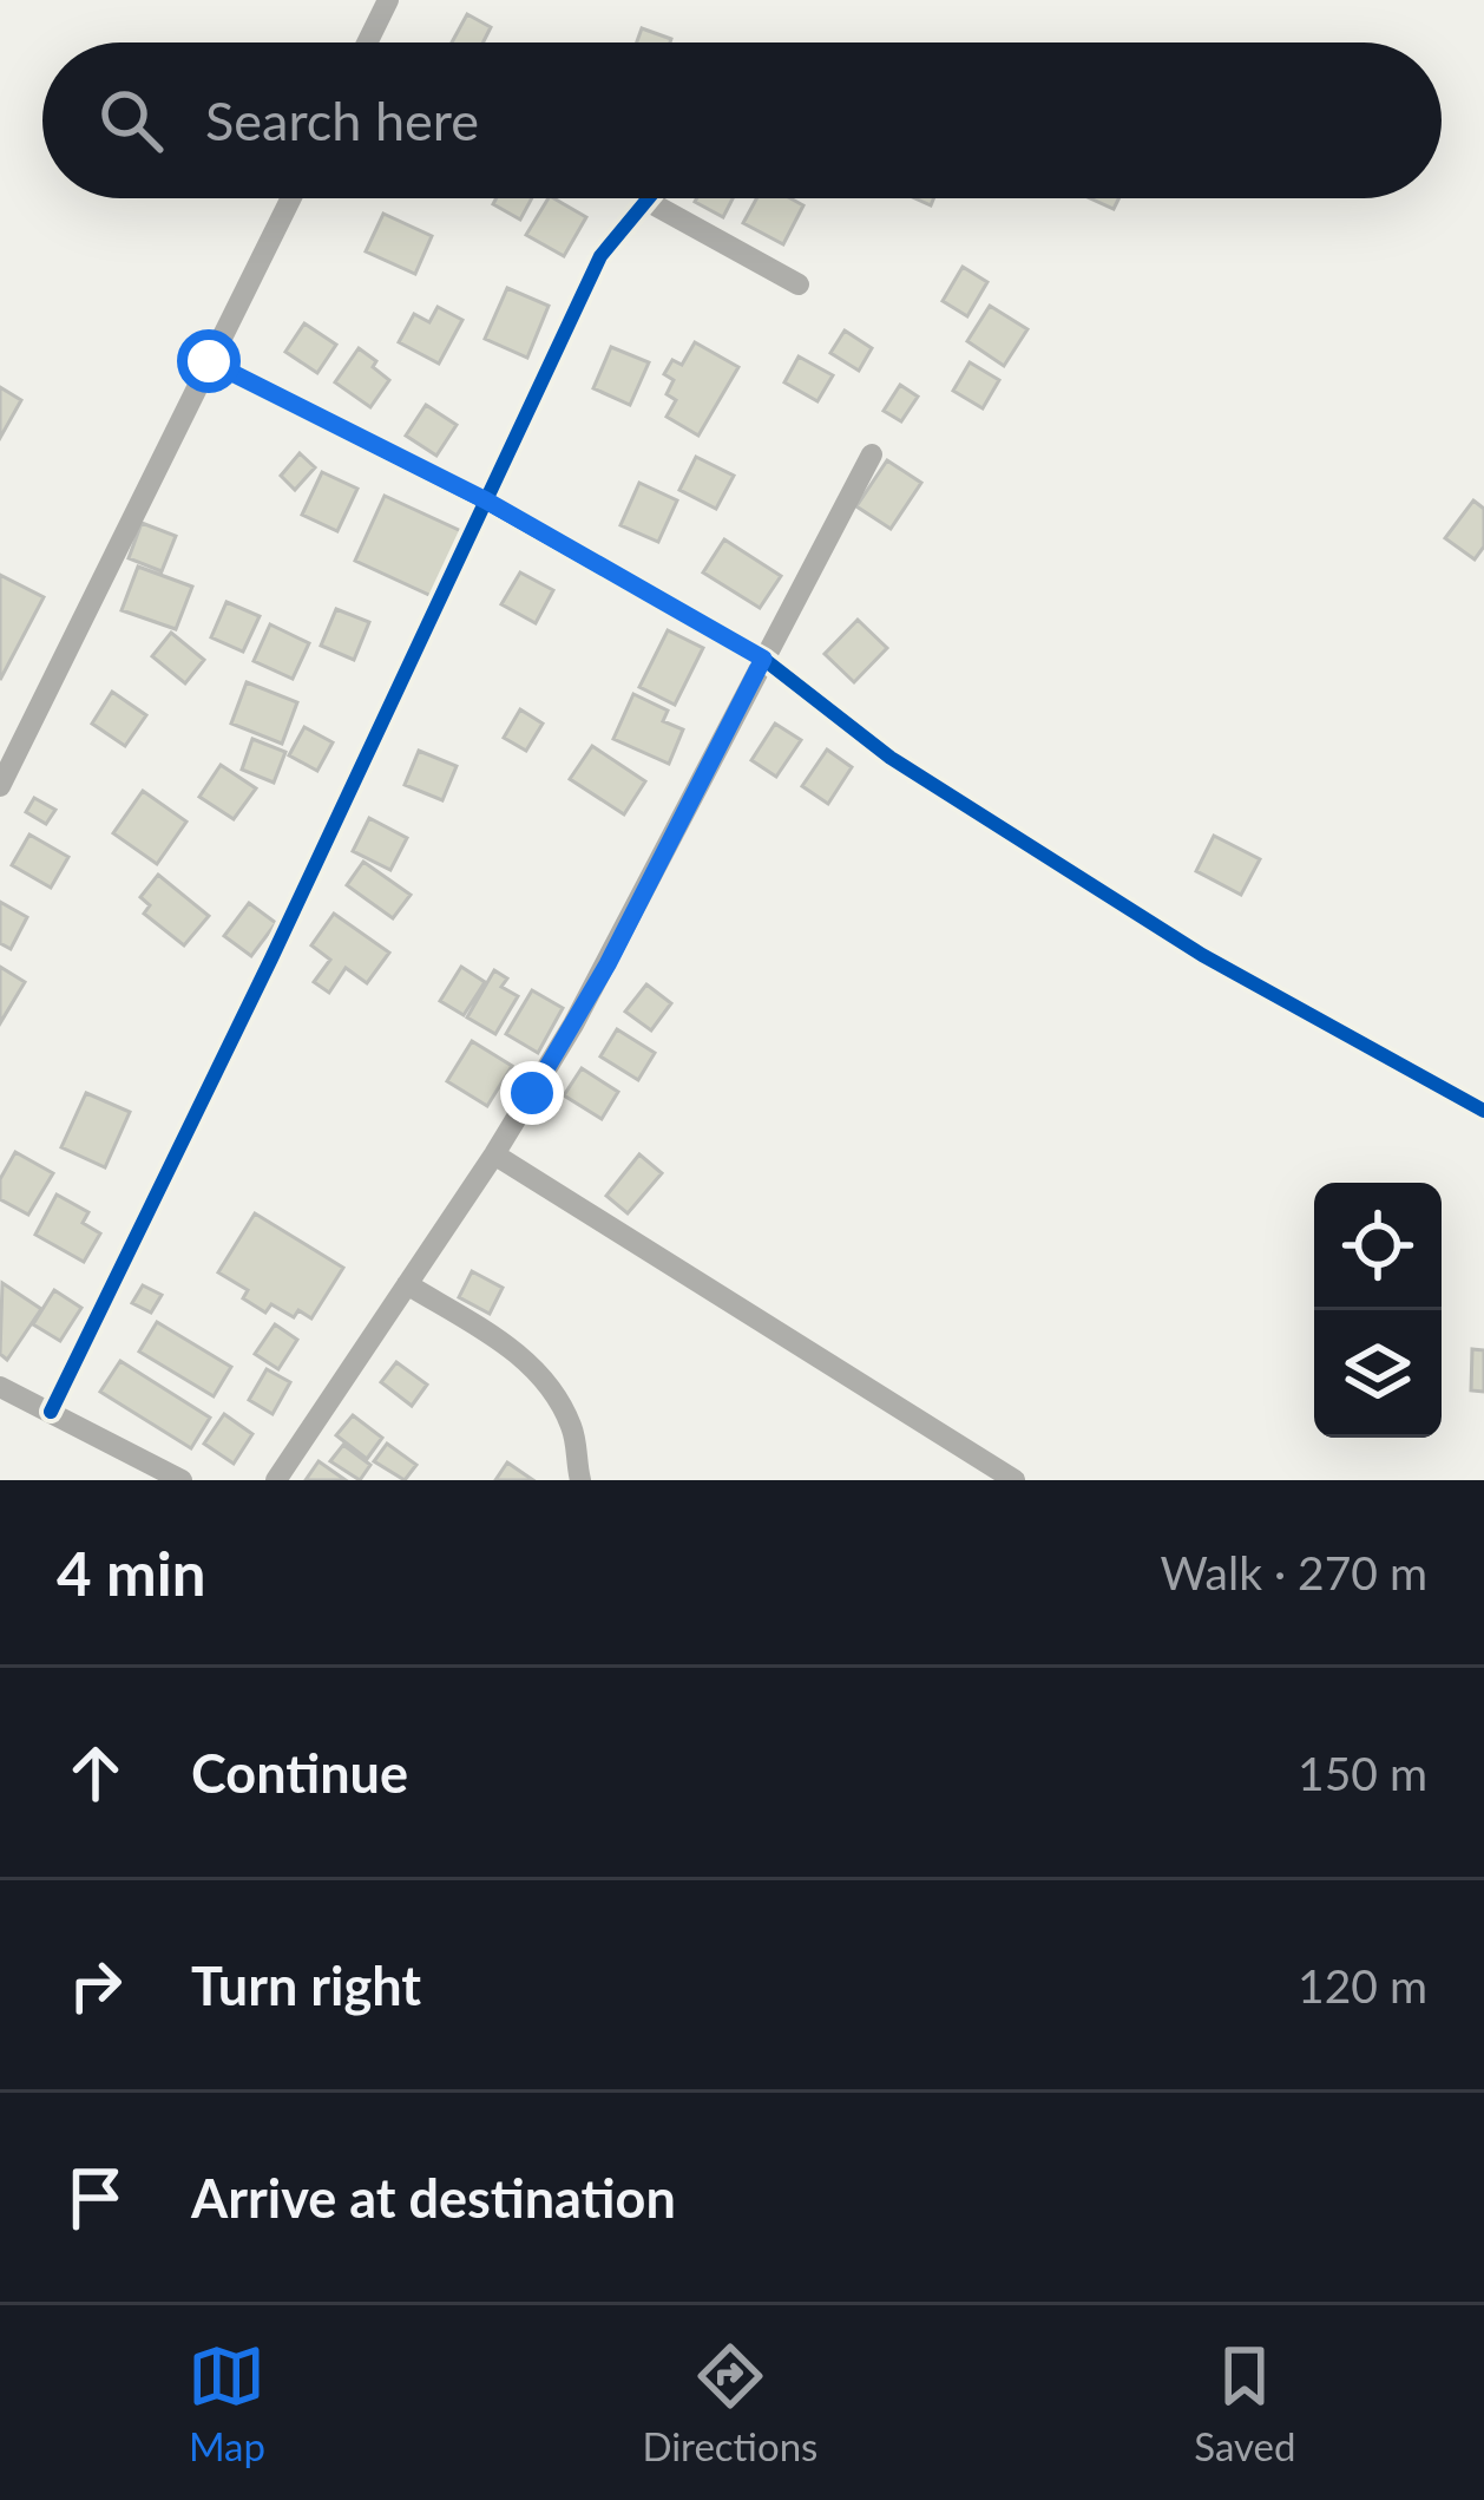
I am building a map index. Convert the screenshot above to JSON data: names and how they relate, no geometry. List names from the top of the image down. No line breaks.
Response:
{"page":{"search":"Search here","heading":["4 min","Walk · 270 m"],"list":[["Continue","150 m"],["Turn right","120 m"],"Arrive at destination"],"nav":["Map","Directions","Saved"]}}
